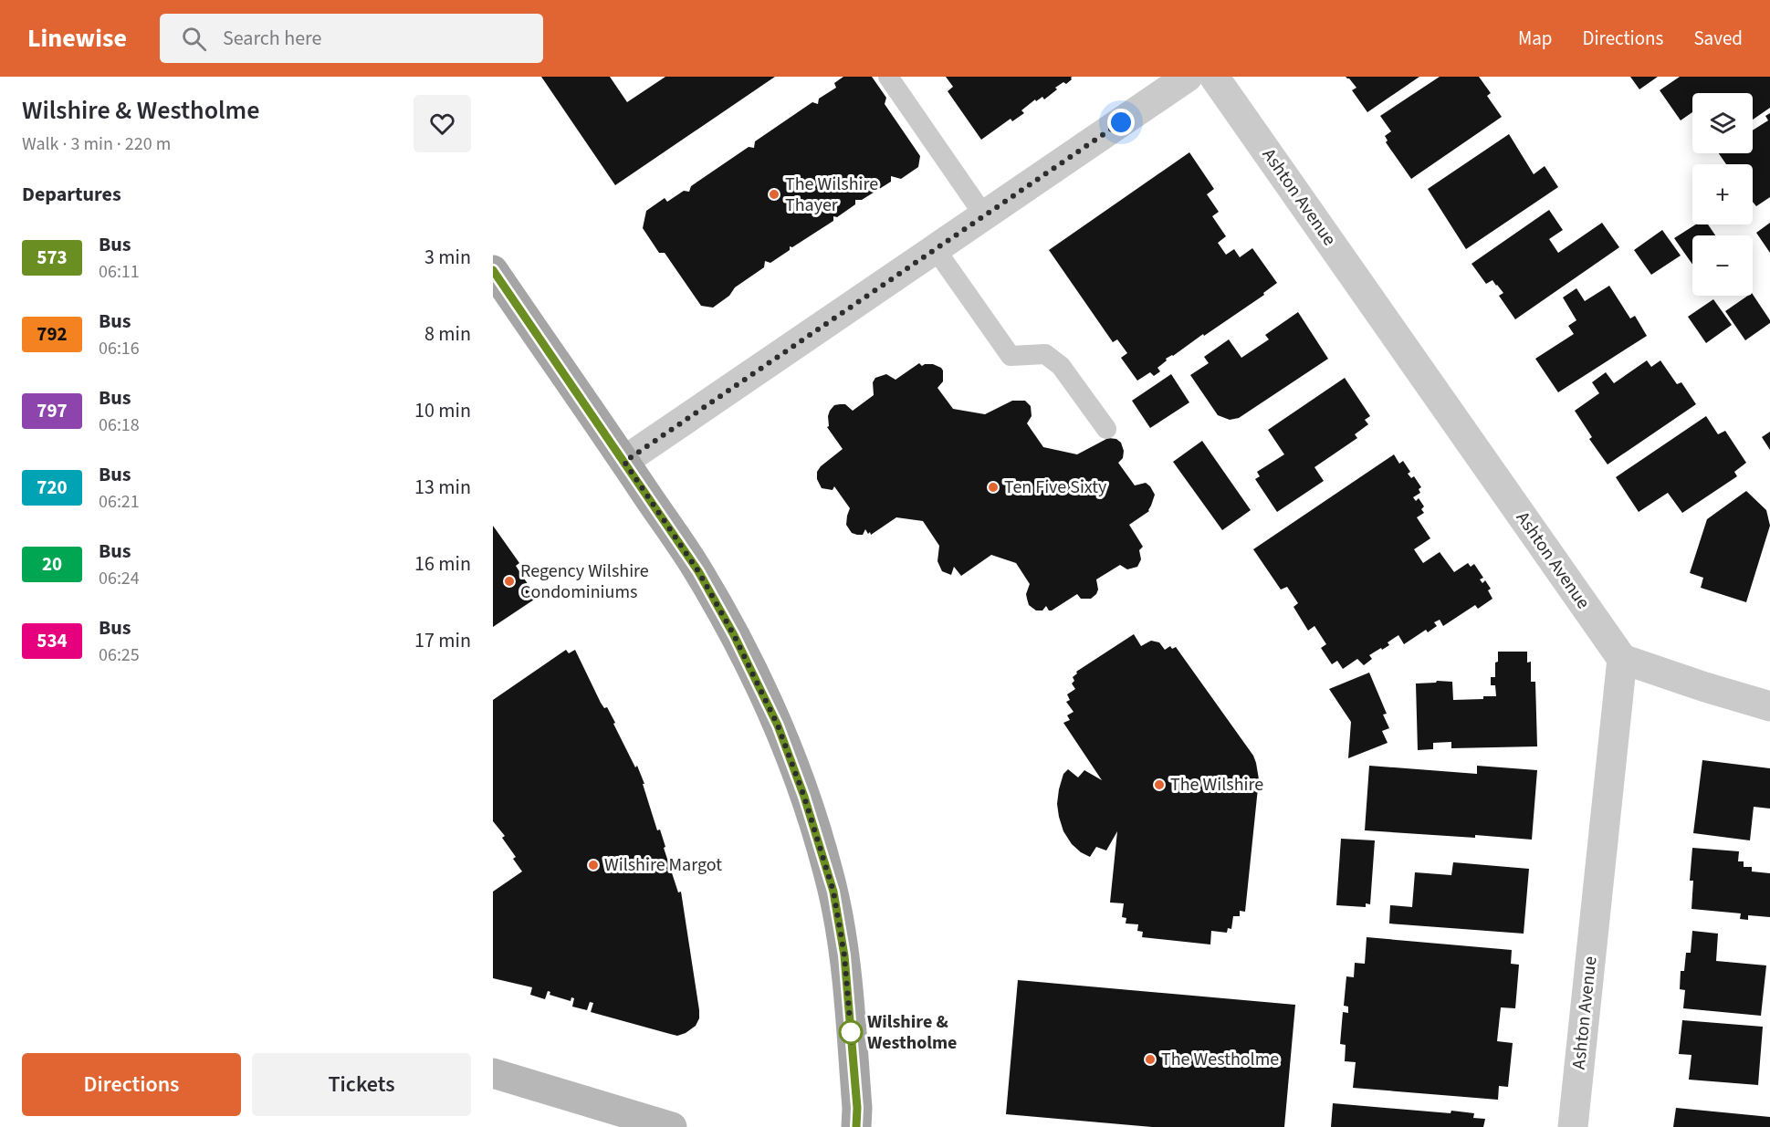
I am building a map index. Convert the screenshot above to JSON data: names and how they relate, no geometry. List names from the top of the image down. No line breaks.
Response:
{"streets":{"street":["Ashton Avenue"]},"places":["The Wilshire Thayer","Ten Five Sixty","Regency Wilshire Condominiums","The Wilshire","Wilshire Margot","Wilshire & Westholme","The Westholme"],"lines":["bus line 573"],"page":{"header":"Linewise","search":"Search here","nav":["Map","Directions","Saved"],"heading":[["Wilshire & Westholme","Walk · 3 min · 220 m"],"Departures"],"map_buttons":["+","−"],"list":[{"mark":"573","name":"Bus","note":"06:11","value":"3 min"},{"mark":"792","name":"Bus","note":"06:16","value":"8 min"},{"mark":"797","name":"Bus","note":"06:18","value":"10 min"},{"mark":"720","name":"Bus","note":"06:21","value":"13 min"},{"mark":"20","name":"Bus","note":"06:24","value":"16 min"},{"mark":"534","name":"Bus","note":"06:25","value":"17 min"}],"buttons":["Directions","Tickets"]}}
